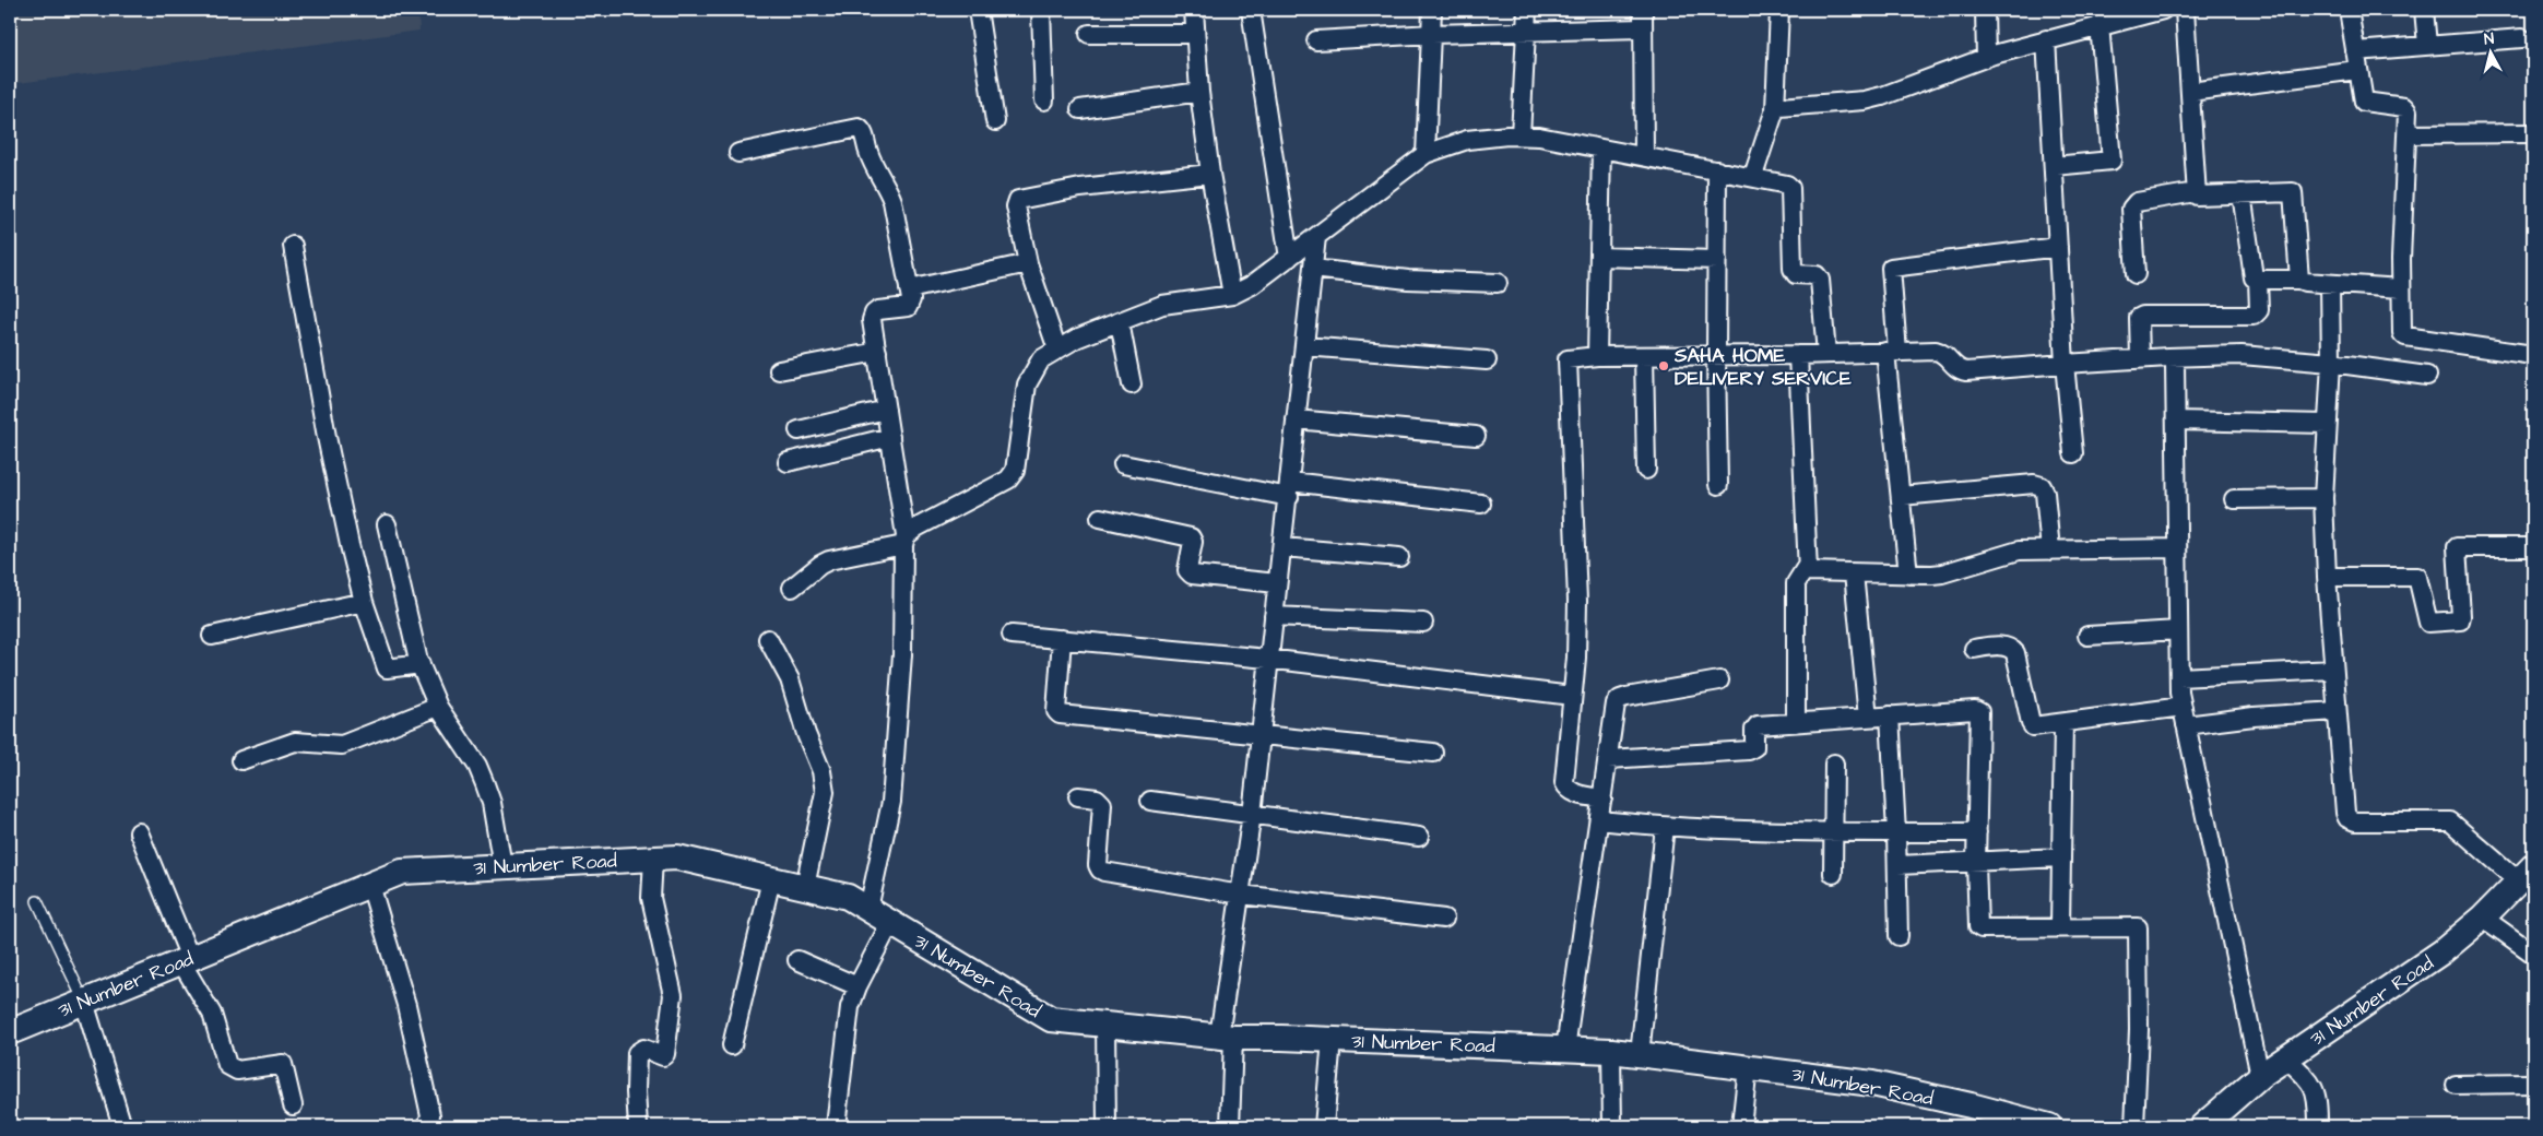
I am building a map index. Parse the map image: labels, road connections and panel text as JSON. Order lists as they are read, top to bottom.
{
  "streets": {
    "main road": ["31 Number Road"]
  },
  "places": ["SAHA HOME DELIVERY SERVICE"],
  "north": "top"
}
